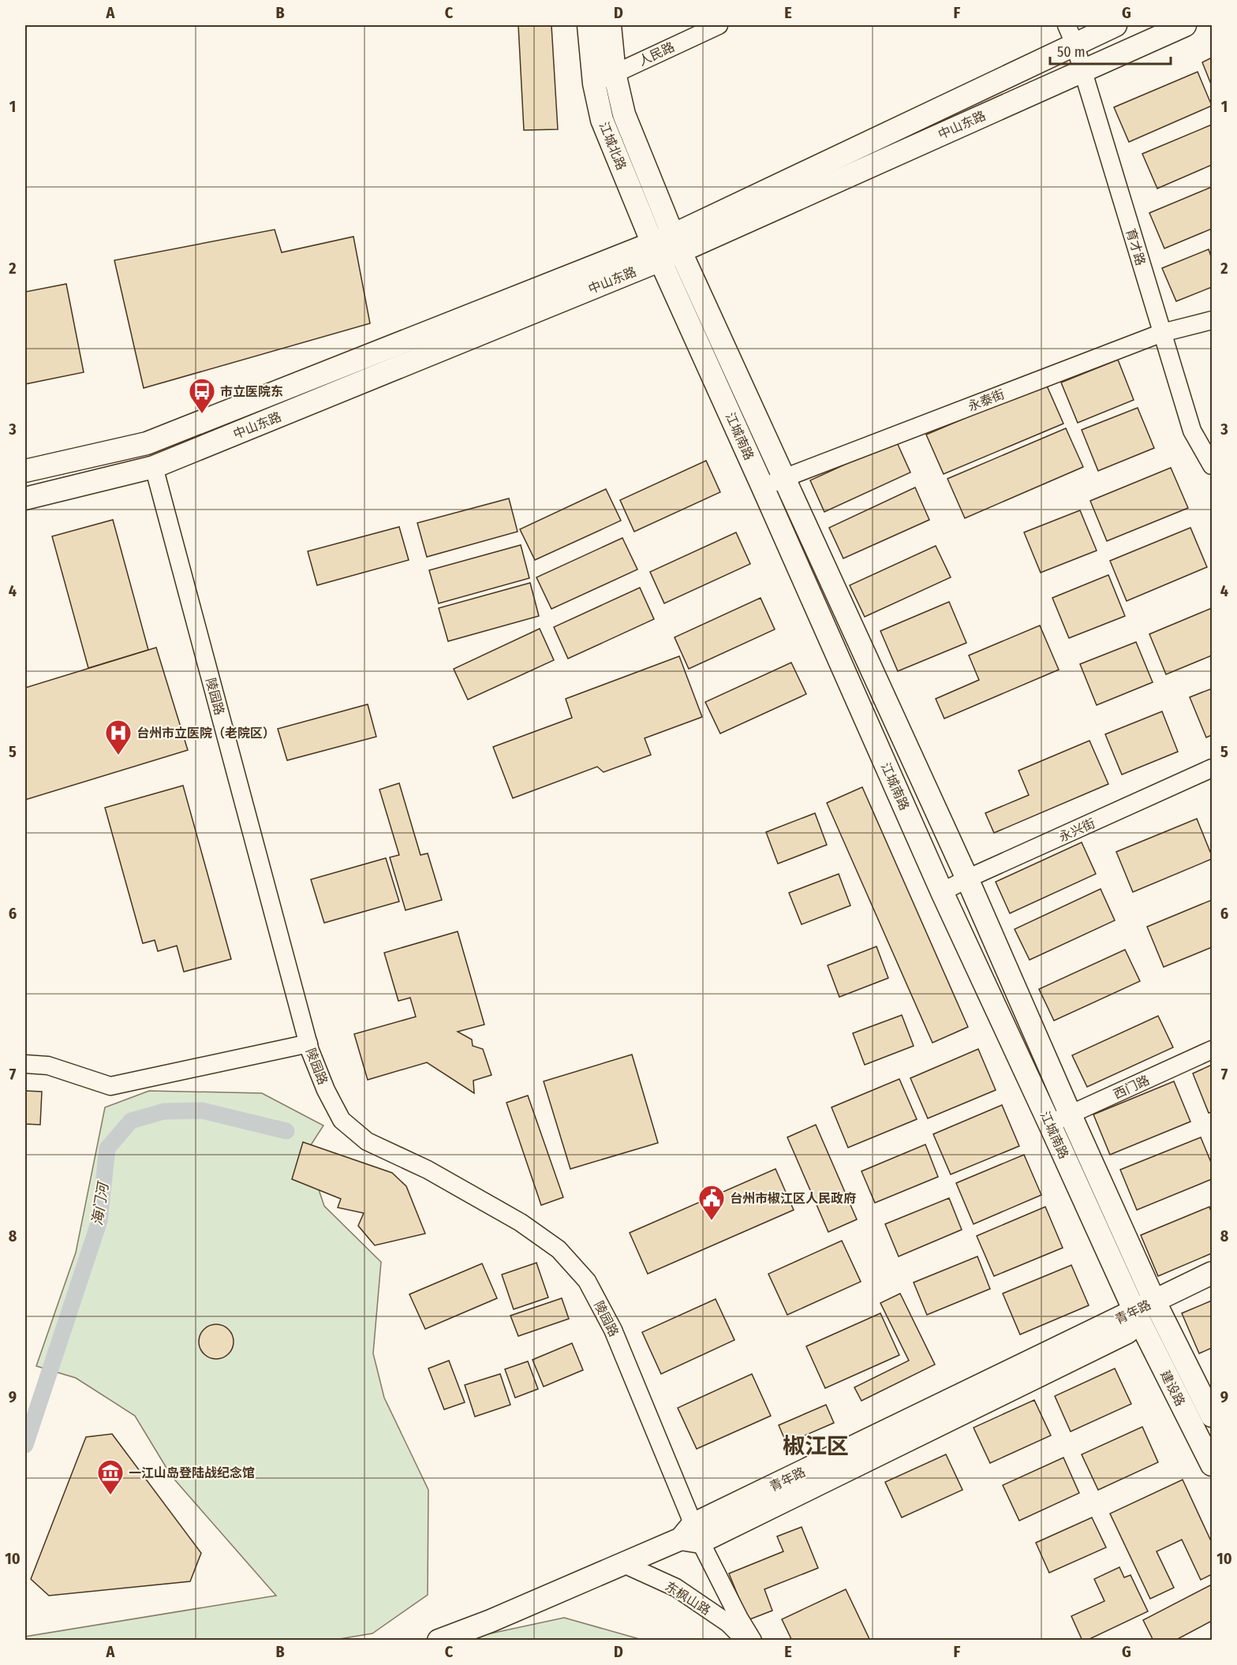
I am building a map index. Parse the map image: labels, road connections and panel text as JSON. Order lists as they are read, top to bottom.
{
  "streets": {
    "main road": [
      "中山东路",
      "江城北路",
      "江城南路",
      "青年路",
      "建设路"
    ],
    "street": [
      "人民路",
      "育才路",
      "永泰街",
      "陵园路",
      "永兴街",
      "西门路",
      "东枫山路"
    ]
  },
  "crossings": [
    ["人民路", "江城北路"],
    ["中山东路", "江城北路"],
    ["中山东路", "育才路"],
    ["中山东路", "江城南路"],
    ["中山东路", "陵园路"],
    ["江城北路", "江城南路"],
    ["育才路", "永泰街"],
    ["永泰街", "江城南路"],
    ["江城南路", "永兴街"],
    ["江城南路", "西门路"],
    ["江城南路", "青年路"],
    ["江城南路", "建设路"],
    ["陵园路", "青年路"],
    ["陵园路", "东枫山路"],
    ["青年路", "建设路"],
    ["青年路", "东枫山路"]
  ],
  "districts": ["椒江区"],
  "water": ["海门河"],
  "places": {
    "bus stop": ["市立医院东"],
    "hospital": ["台州市立医院（老院区）"],
    "public building": ["台州市椒江区人民政府"],
    "museum": ["一江山岛登陆战纪念馆"]
  },
  "scale_bar": "50 m",
  "grid": {
    "columns": [
      "A",
      "B",
      "C",
      "D",
      "E",
      "F",
      "G"
    ],
    "rows": [
      "1",
      "2",
      "3",
      "4",
      "5",
      "6",
      "7",
      "8",
      "9",
      "10"
    ]
  }
}
